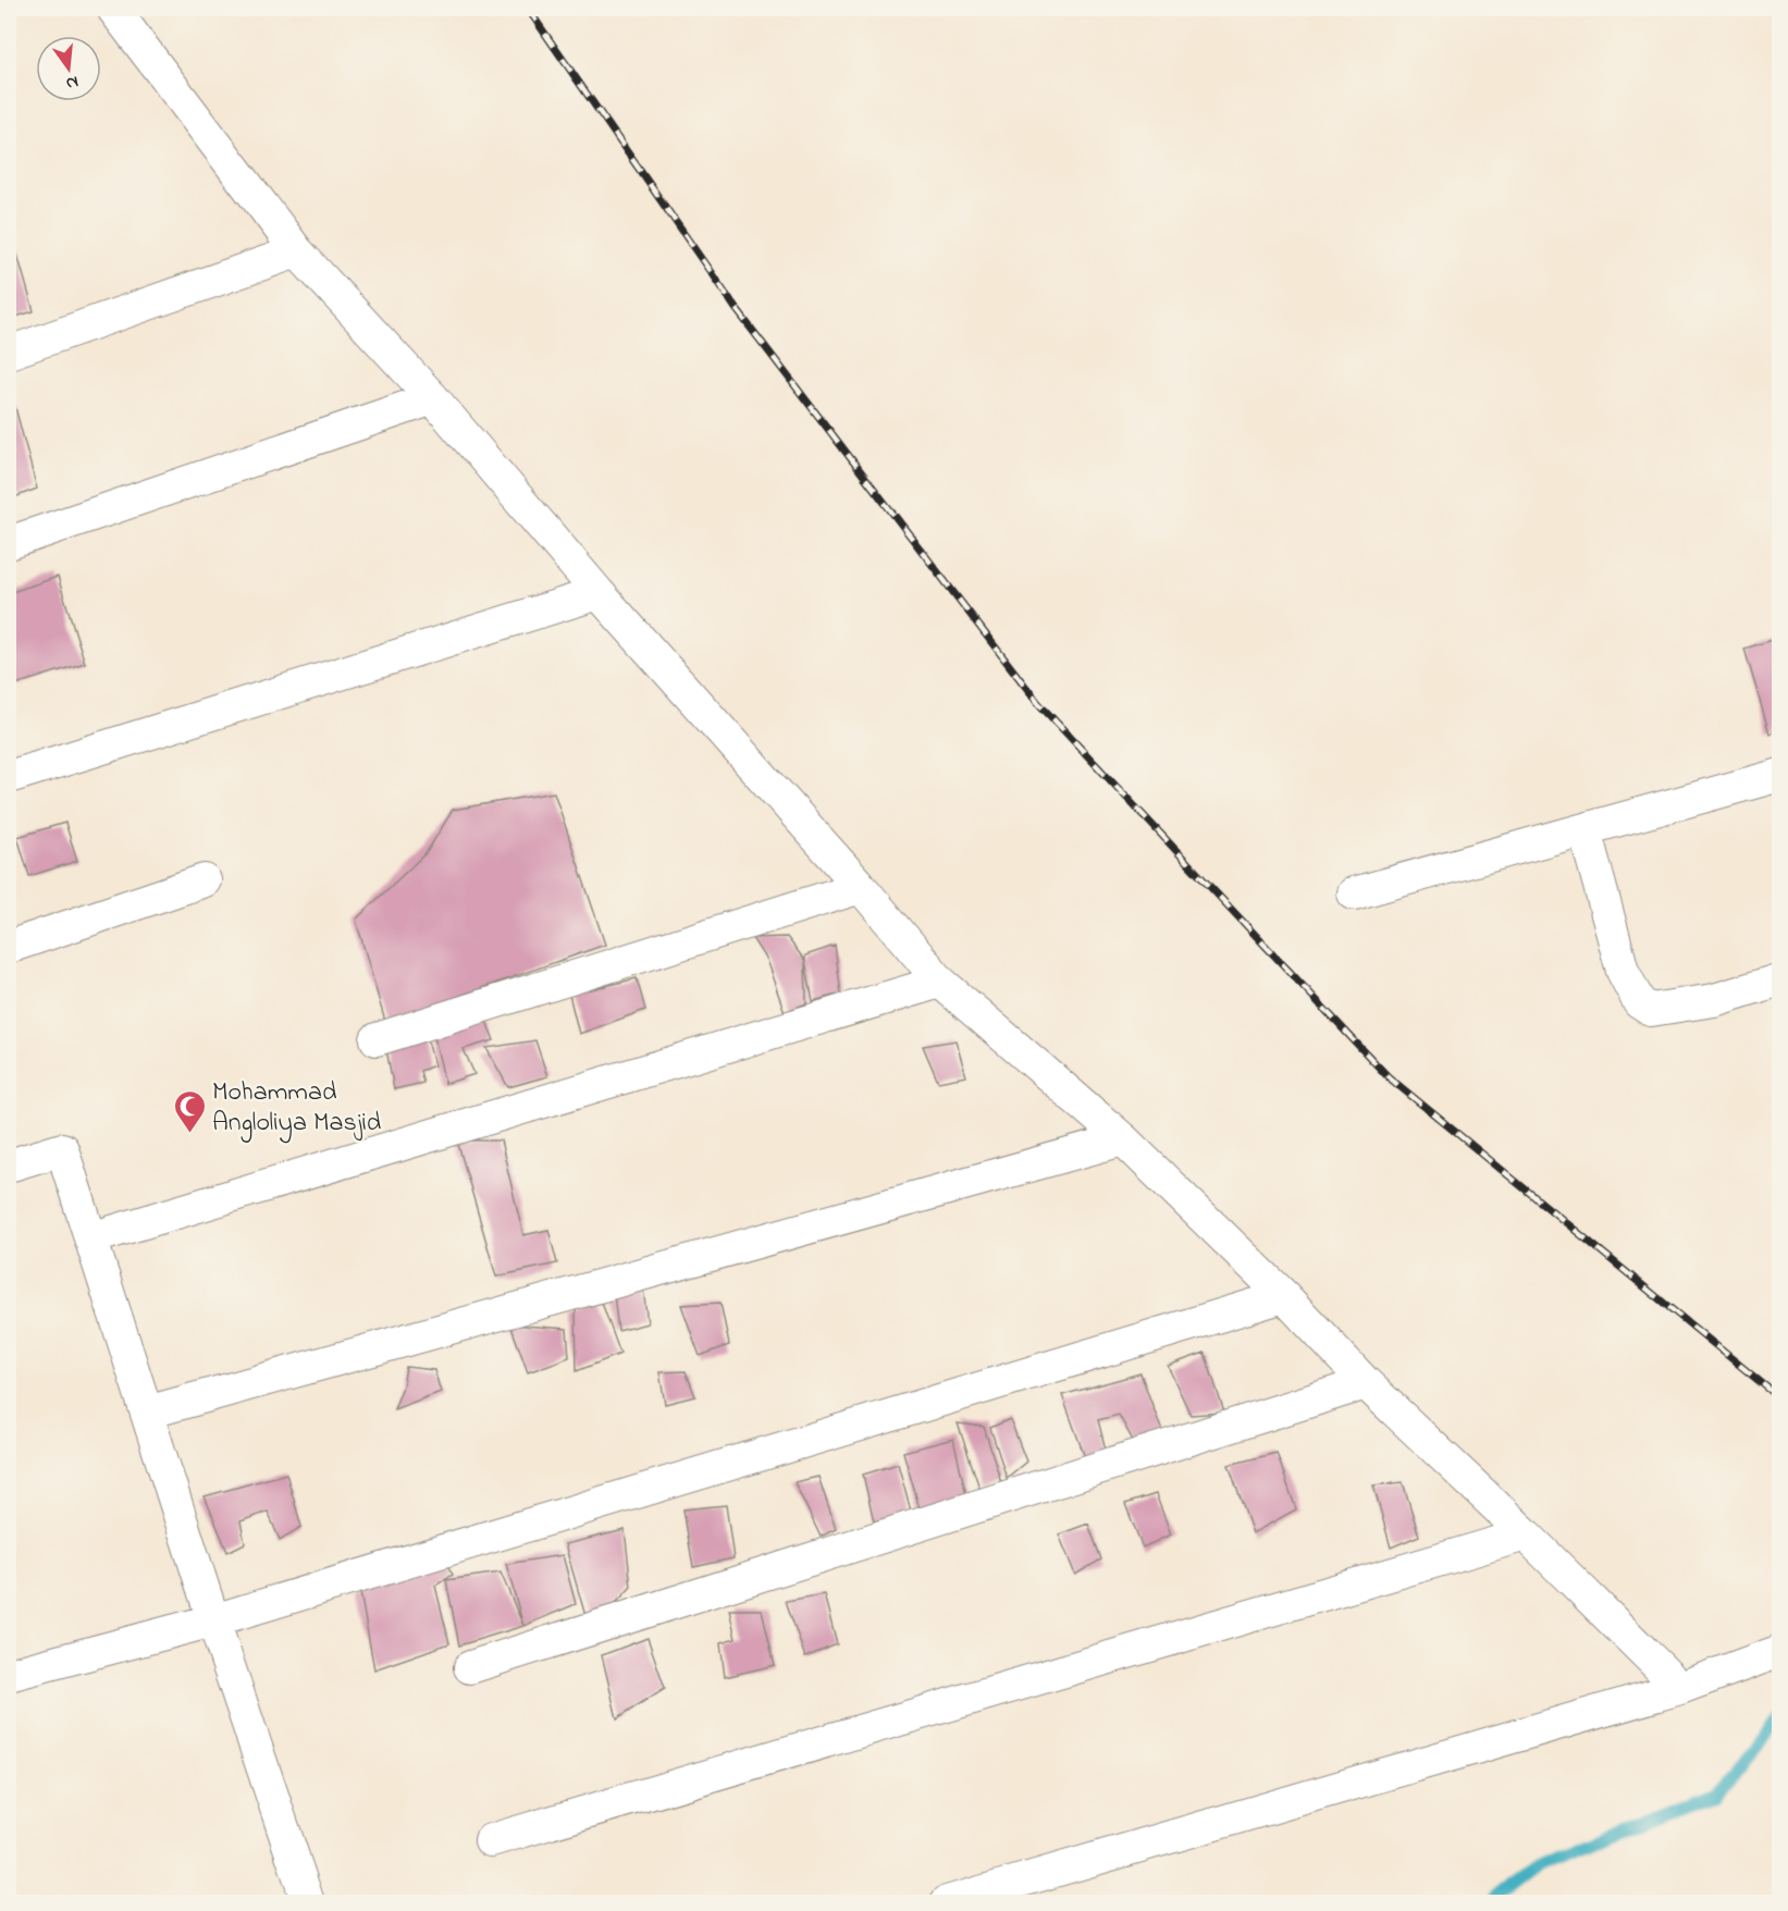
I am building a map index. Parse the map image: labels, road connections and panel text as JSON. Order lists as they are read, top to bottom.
{
  "places": {
    "mosque": ["Mohammad Angloliya Masjid"]
  },
  "north": "bottom"
}
